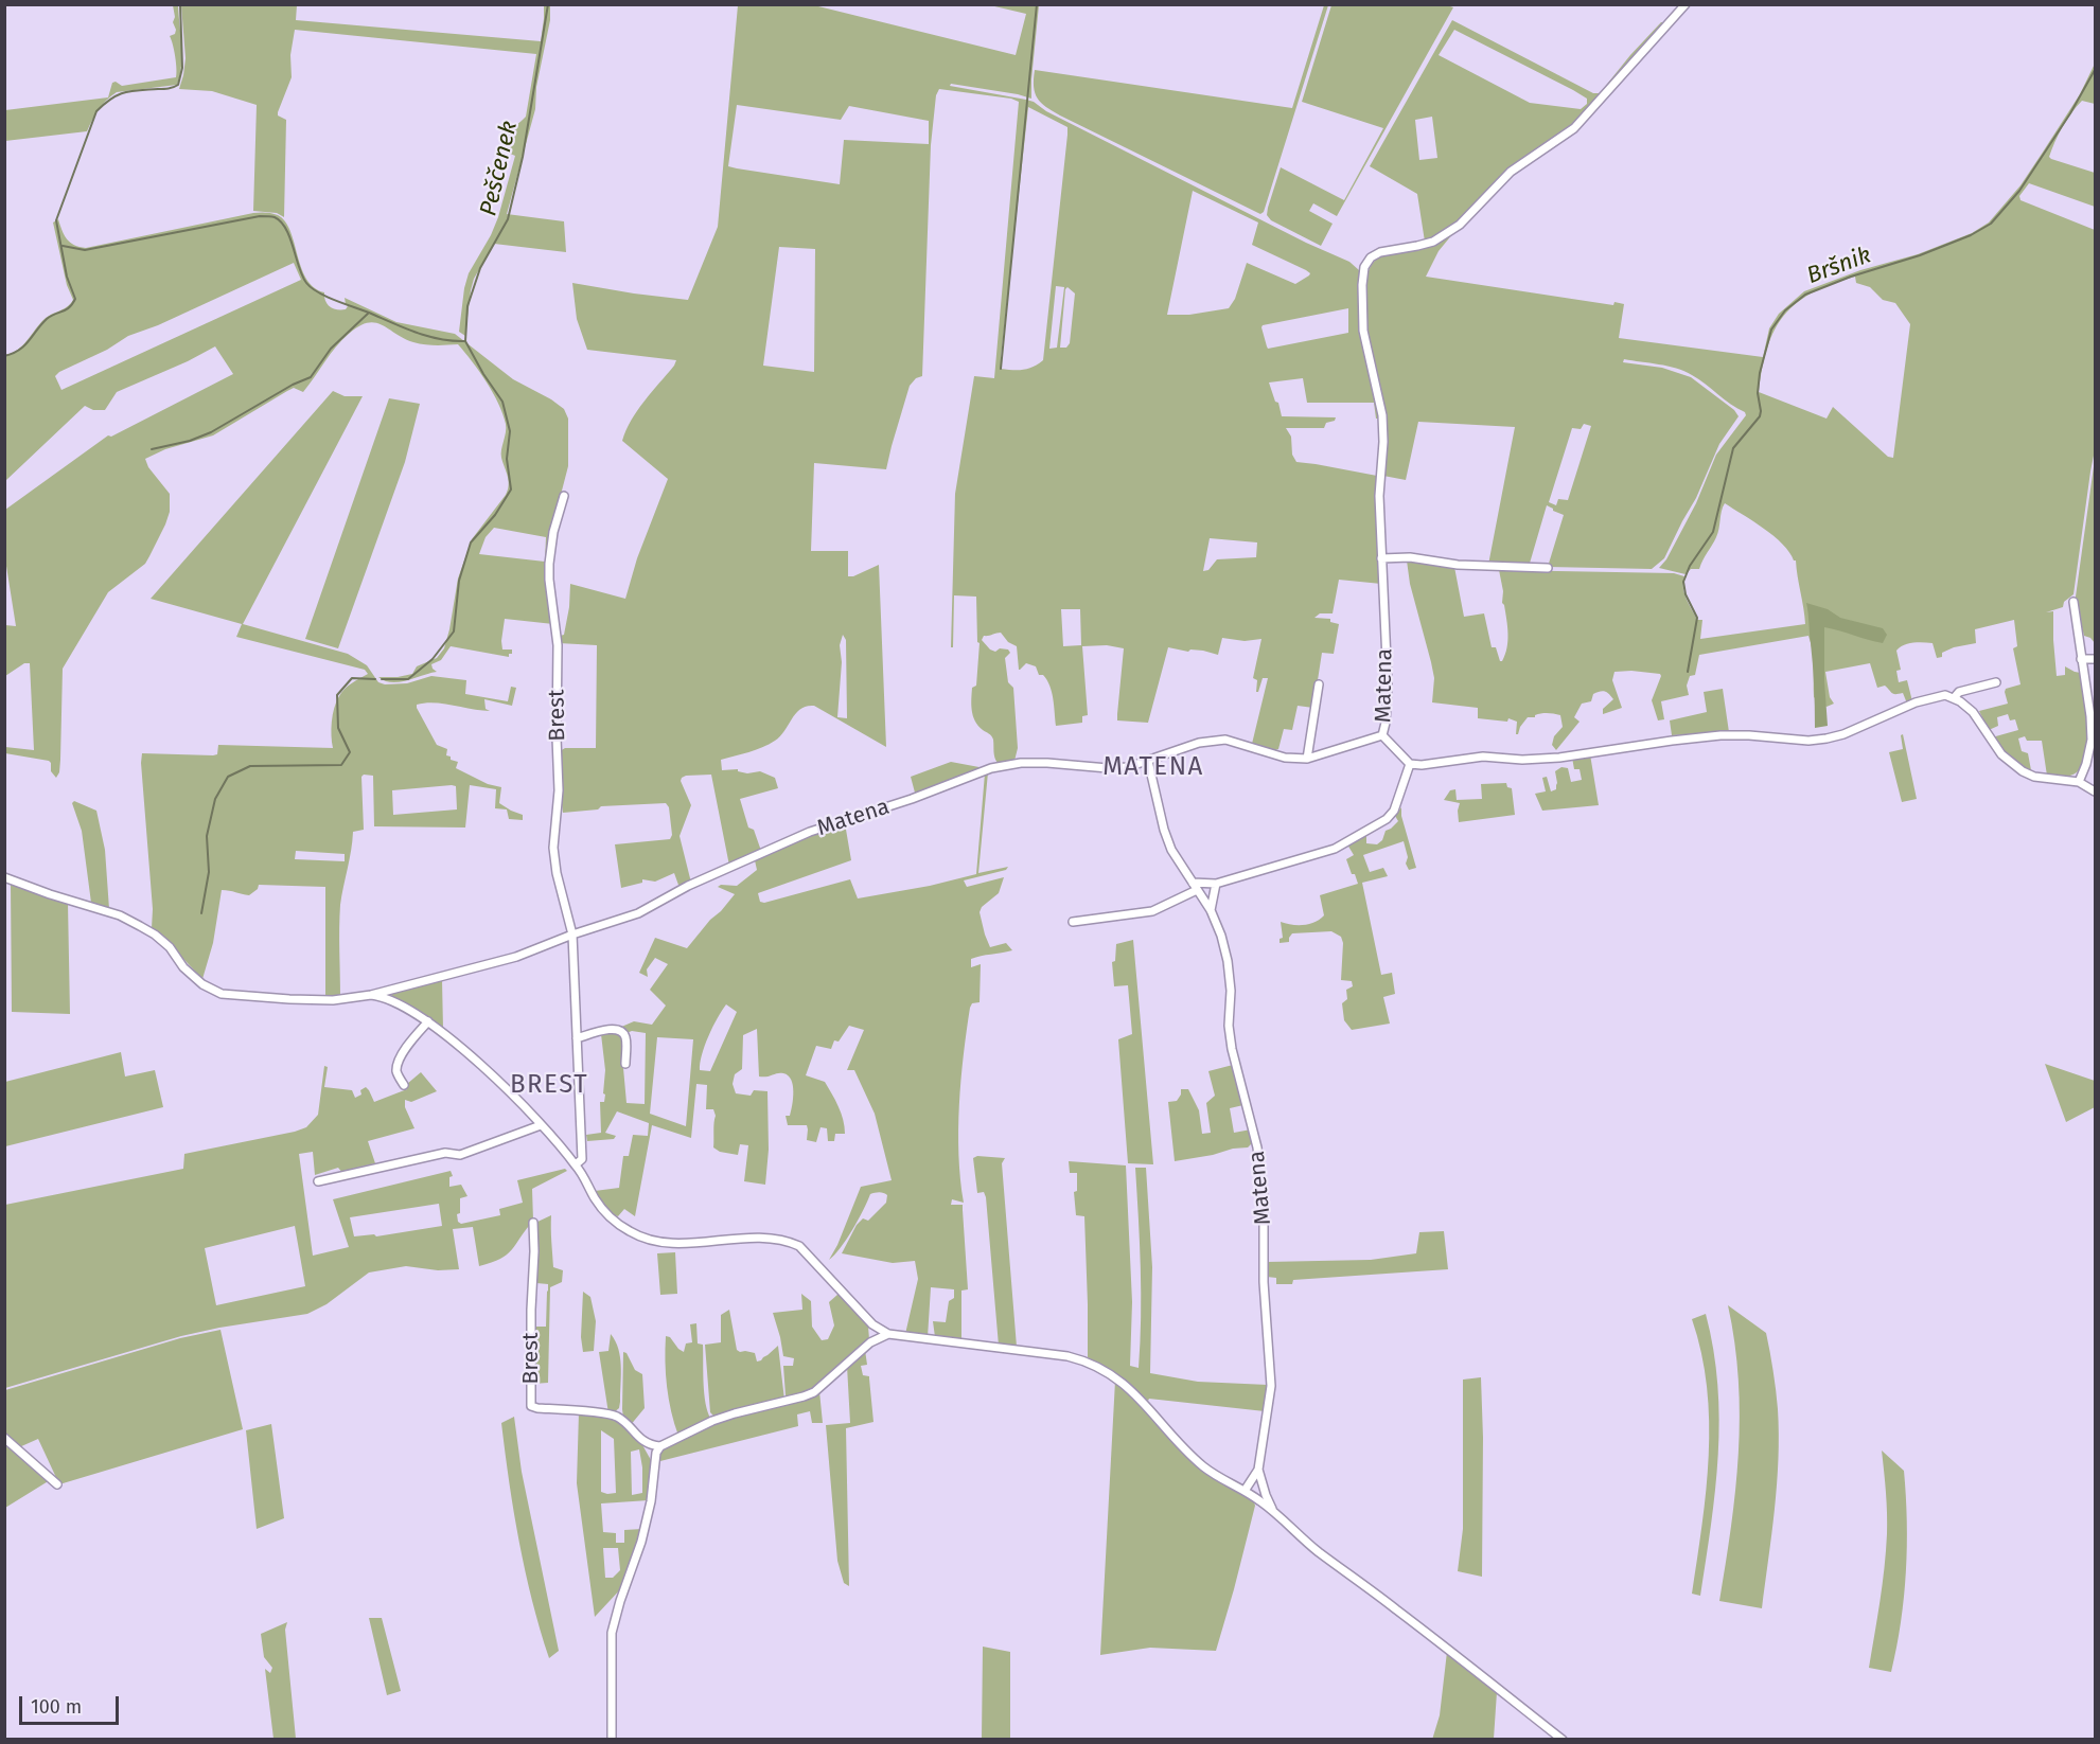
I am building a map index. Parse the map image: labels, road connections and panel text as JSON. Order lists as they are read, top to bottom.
{
  "streets": {
    "street": ["Matena", "Brest"]
  },
  "crossings": [
    ["Matena", "Brest"]
  ],
  "districts": ["MATENA", "BREST"],
  "water": ["Peščenek", "Bršnik"],
  "scale_bar": "100 m"
}
